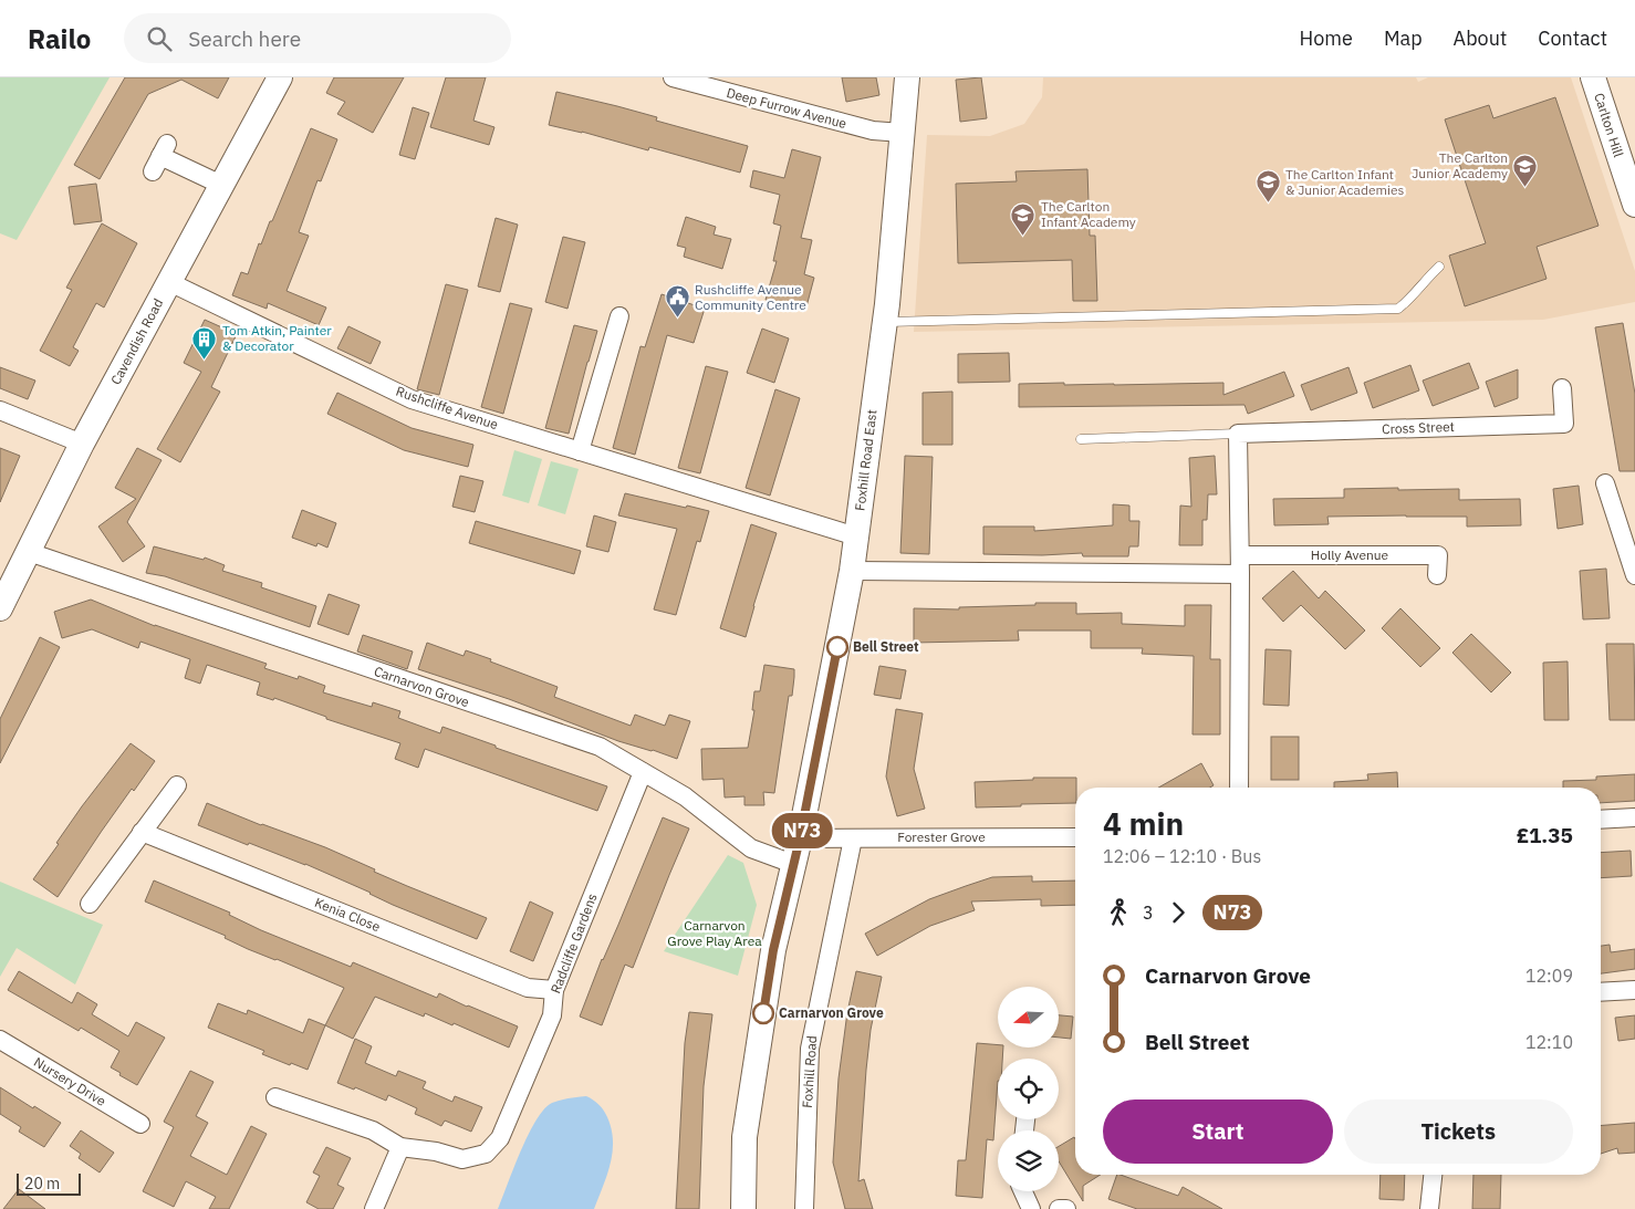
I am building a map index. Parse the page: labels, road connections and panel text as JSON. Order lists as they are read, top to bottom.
{
  "streets": {
    "street": [
      "Deep Furrow Avenue",
      "Carlton Hill",
      "Cavendish Road",
      "Rushcliffe Avenue",
      "Cross Street",
      "Foxhill Road East",
      "Holly Avenue",
      "Carnarvon Grove",
      "Forester Grove",
      "Kenia Close",
      "Radcliffe Gardens",
      "Foxhill Road",
      "Nursery Drive"
    ]
  },
  "crossings": [
    ["Deep Furrow Avenue", "Foxhill Road East"],
    ["Cavendish Road", "Rushcliffe Avenue"],
    ["Cavendish Road", "Carnarvon Grove"],
    ["Rushcliffe Avenue", "Foxhill Road East"],
    ["Foxhill Road East", "Carnarvon Grove"],
    ["Foxhill Road East", "Forester Grove"],
    ["Carnarvon Grove", "Radcliffe Gardens"],
    ["Forester Grove", "Foxhill Road"],
    ["Kenia Close", "Radcliffe Gardens"]
  ],
  "parks": ["Carnarvon Grove Play Area"],
  "places": {
    "school or university": ["The Carlton Junior Academy", "The Carlton Infant & Junior Academies", "The Carlton Infant Academy"],
    "public building": ["Rushcliffe Avenue Community Centre"],
    "building": ["Tom Atkin, Painter & Decorator"],
    "other": ["Bell Street", "Carnarvon Grove"]
  },
  "lines": ["bus line N73"],
  "scale_bar": "20 m",
  "north": "left",
  "page": {
    "header": "Railo",
    "search": "Search here",
    "nav": [
      "Home",
      "Map",
      "About",
      "Contact"
    ],
    "on_map": "N73",
    "heading": ["4 min", "12:06 – 12:10 · Bus", "£1.35"],
    "legs": ["3", "N73"],
    "list": [
      {
        "name": "Carnarvon Grove",
        "value": "12:09"
      },
      {
        "name": "Bell Street",
        "value": "12:10"
      }
    ],
    "buttons": ["Start", "Tickets"],
    "scale": "20 m"
  }
}
